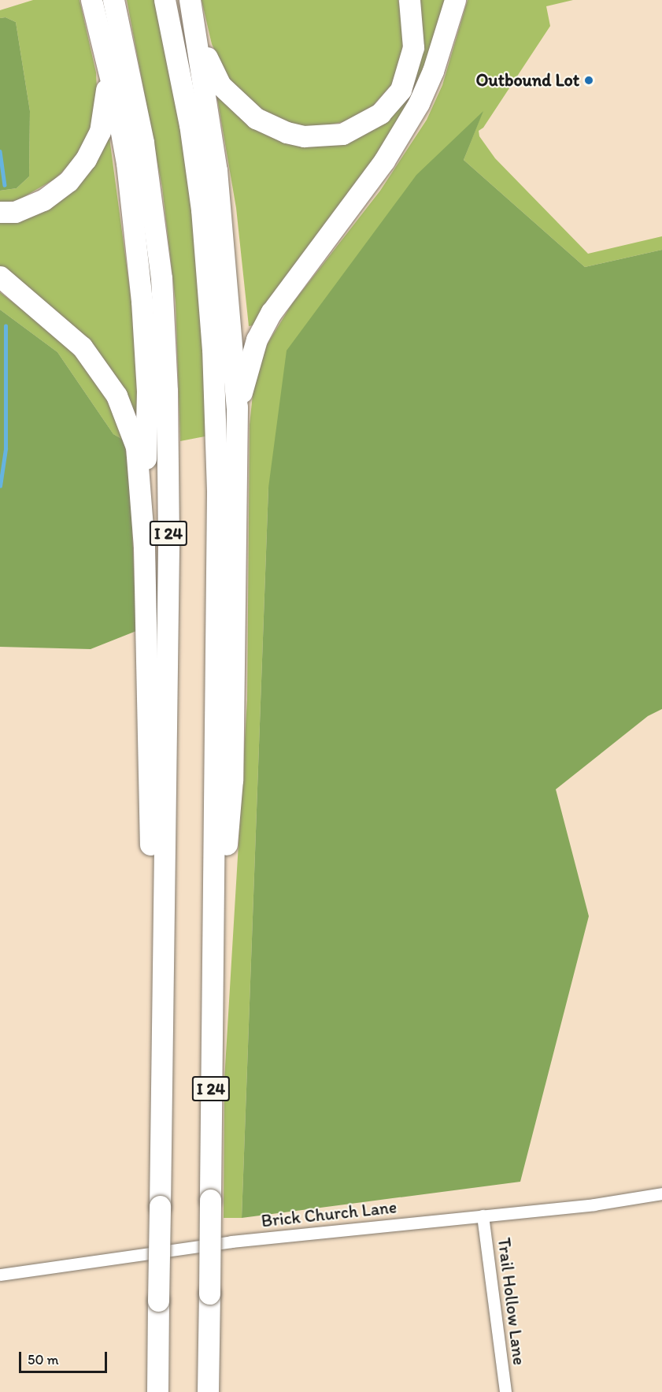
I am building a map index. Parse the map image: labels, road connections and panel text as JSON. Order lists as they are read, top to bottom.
{
  "streets": {
    "highway": ["I 24"],
    "street": ["Brick Church Lane", "Trail Hollow Lane"]
  },
  "crossings": [
    ["Brick Church Lane", "Trail Hollow Lane"]
  ],
  "places": ["Outbound Lot"],
  "scale_bar": "50 m"
}
